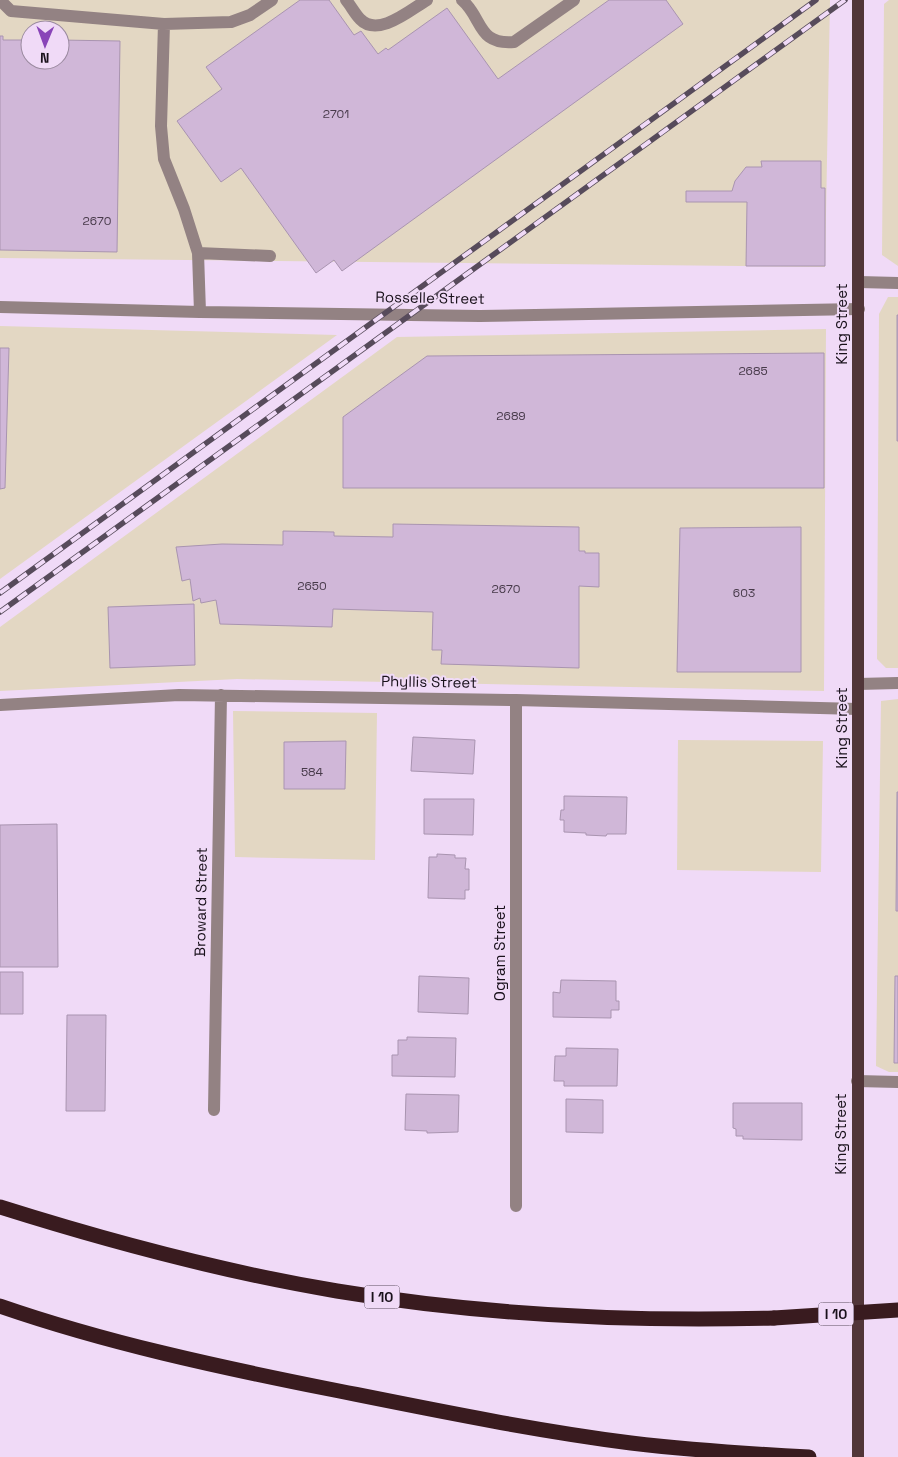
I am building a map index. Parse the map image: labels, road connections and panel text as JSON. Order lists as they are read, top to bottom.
{
  "streets": {
    "highway": ["I 10"],
    "main road": ["King Street"],
    "street": [
      "Rosselle Street",
      "Phyllis Street",
      "Broward Street",
      "Ogram Street"
    ]
  },
  "crossings": [
    ["Rosselle Street", "King Street"],
    ["King Street", "Phyllis Street"],
    ["Phyllis Street", "Broward Street"],
    ["Phyllis Street", "Ogram Street"]
  ],
  "house_numbers": [
    "2701",
    "2670",
    "2685",
    "2689",
    "2650",
    "2670",
    "603",
    "584"
  ],
  "north": "bottom"
}
